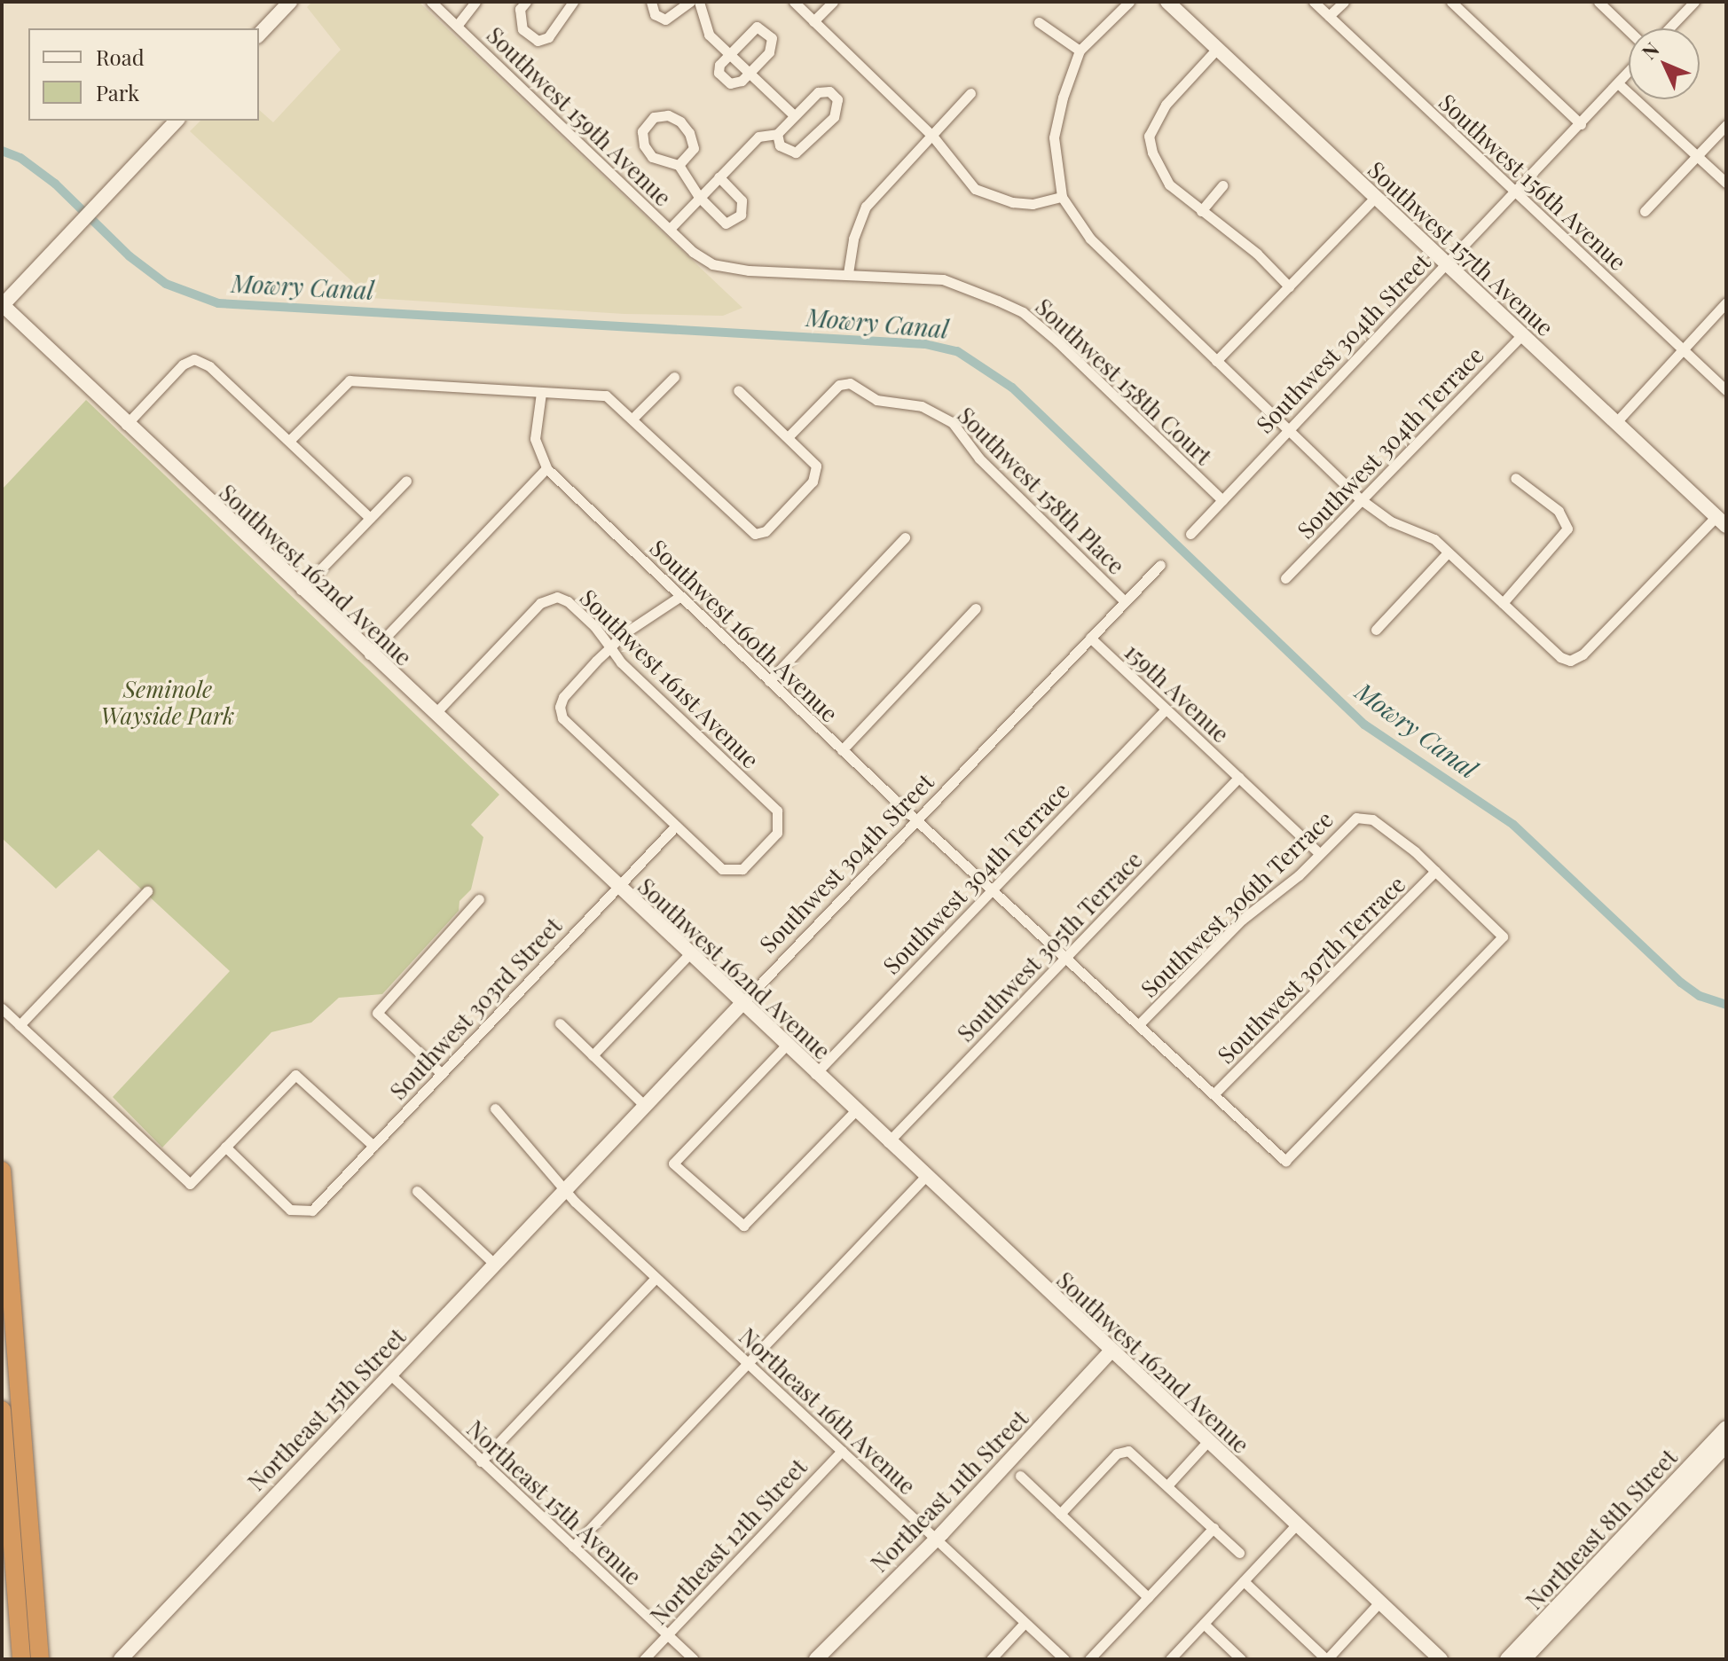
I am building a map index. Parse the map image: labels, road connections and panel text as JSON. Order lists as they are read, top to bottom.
{
  "streets": {
    "street": [
      "Southwest 159th Avenue",
      "Southwest 156th Avenue",
      "Southwest 157th Avenue",
      "Southwest 304th Street",
      "Southwest 158th Court",
      "Southwest 304th Terrace",
      "Southwest 158th Place",
      "Southwest 162nd Avenue",
      "Southwest 160th Avenue",
      "Southwest 161st Avenue",
      "159th Avenue",
      "Southwest 306th Terrace",
      "Southwest 305th Terrace",
      "Southwest 307th Terrace",
      "Southwest 303rd Street",
      "Northeast 15th Street",
      "Northeast 16th Avenue",
      "Northeast 11th Street",
      "Northeast 15th Avenue",
      "Northeast 8th Street",
      "Northeast 12th Street"
    ]
  },
  "crossings": [
    ["Southwest 159th Avenue", "Southwest 158th Court"],
    ["Southwest 156th Avenue", "Southwest 304th Street"],
    ["Southwest 157th Avenue", "Southwest 304th Street"],
    ["Southwest 157th Avenue", "Southwest 304th Terrace"],
    ["Southwest 304th Street", "Southwest 158th Court"],
    ["Southwest 304th Street", "Southwest 158th Place"],
    ["Southwest 304th Street", "Southwest 162nd Avenue"],
    ["Southwest 304th Street", "Southwest 160th Avenue"],
    ["Southwest 304th Street", "159th Avenue"],
    ["Southwest 304th Street", "Northeast 15th Street"],
    ["Southwest 304th Street", "Northeast 16th Avenue"],
    ["Southwest 304th Terrace", "Southwest 162nd Avenue"],
    ["Southwest 304th Terrace", "Southwest 160th Avenue"],
    ["Southwest 304th Terrace", "159th Avenue"],
    ["Southwest 162nd Avenue", "Southwest 161st Avenue"],
    ["Southwest 162nd Avenue", "Southwest 305th Terrace"],
    ["Southwest 162nd Avenue", "Southwest 303rd Street"],
    ["Southwest 162nd Avenue", "Northeast 11th Street"],
    ["Southwest 160th Avenue", "Southwest 305th Terrace"],
    ["Southwest 161st Avenue", "Southwest 303rd Street"],
    ["159th Avenue", "Southwest 305th Terrace"],
    ["Southwest 306th Terrace", "Southwest 307th Terrace"],
    ["Northeast 15th Street", "Northeast 16th Avenue"],
    ["Northeast 15th Street", "Northeast 15th Avenue"],
    ["Northeast 16th Avenue", "Northeast 11th Street"],
    ["Northeast 16th Avenue", "Northeast 12th Street"],
    ["Northeast 15th Avenue", "Northeast 12th Street"]
  ],
  "water": ["Mowry Canal"],
  "parks": ["Seminole Wayside Park"],
  "legend": ["Road", "Park"],
  "north": "top left"
}
